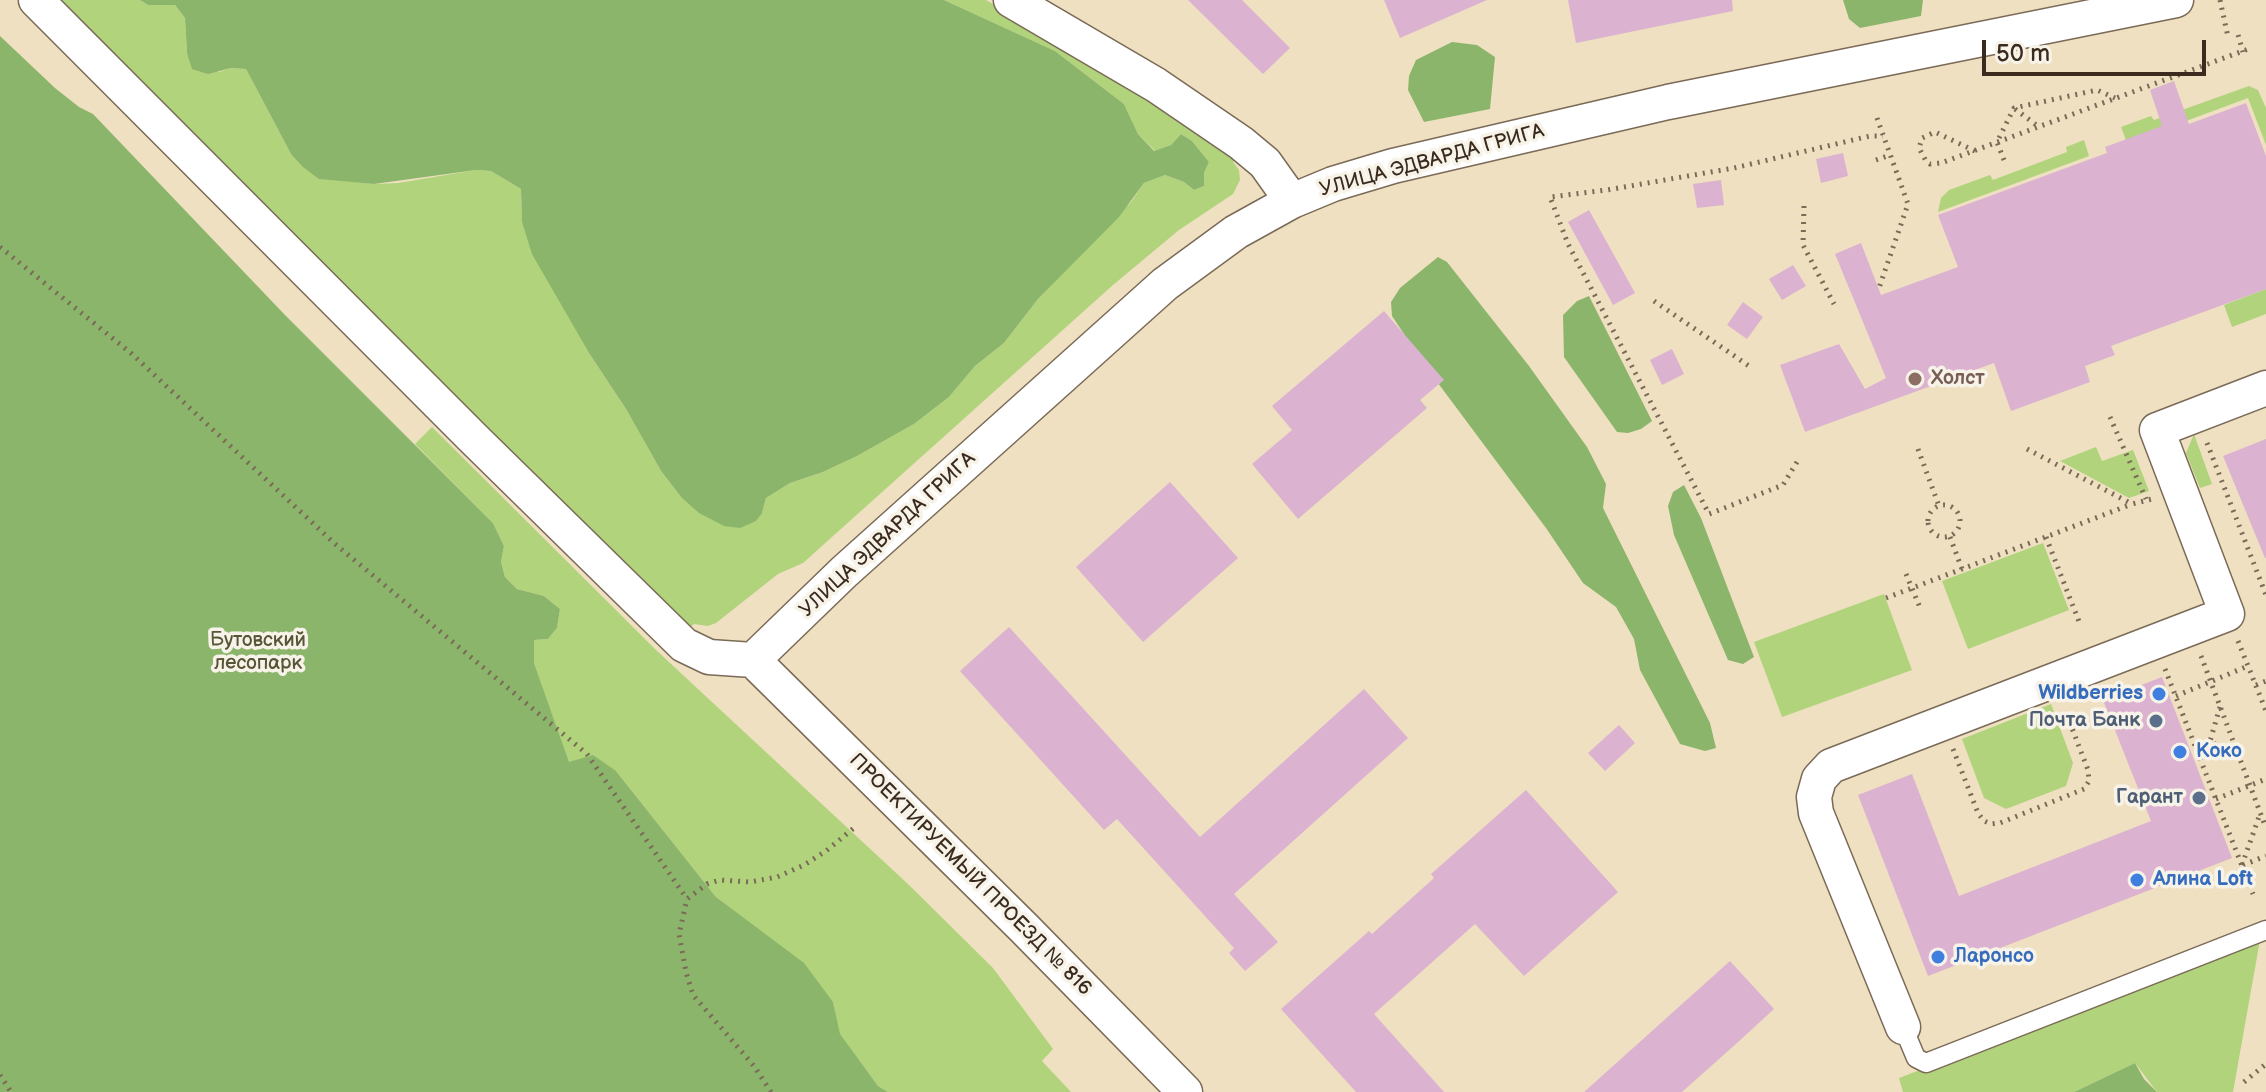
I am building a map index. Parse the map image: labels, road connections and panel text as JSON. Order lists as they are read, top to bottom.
{
  "streets": {
    "street": ["УЛИЦА ЭДВАРДА ГРИГА", "ПРОЕКТИРУЕМЫЙ ПРОЕЗД № 816"]
  },
  "crossings": [
    ["УЛИЦА ЭДВАРДА ГРИГА", "ПРОЕКТИРУЕМЫЙ ПРОЕЗД № 816"]
  ],
  "parks": ["Бутовский лесопарк"],
  "places": [
    "Холст",
    "Wildberries",
    "Почта Банк",
    "Коко",
    "Гарант",
    "Алина Loft",
    "Ларонсо"
  ],
  "scale_bar": "50 m"
}
